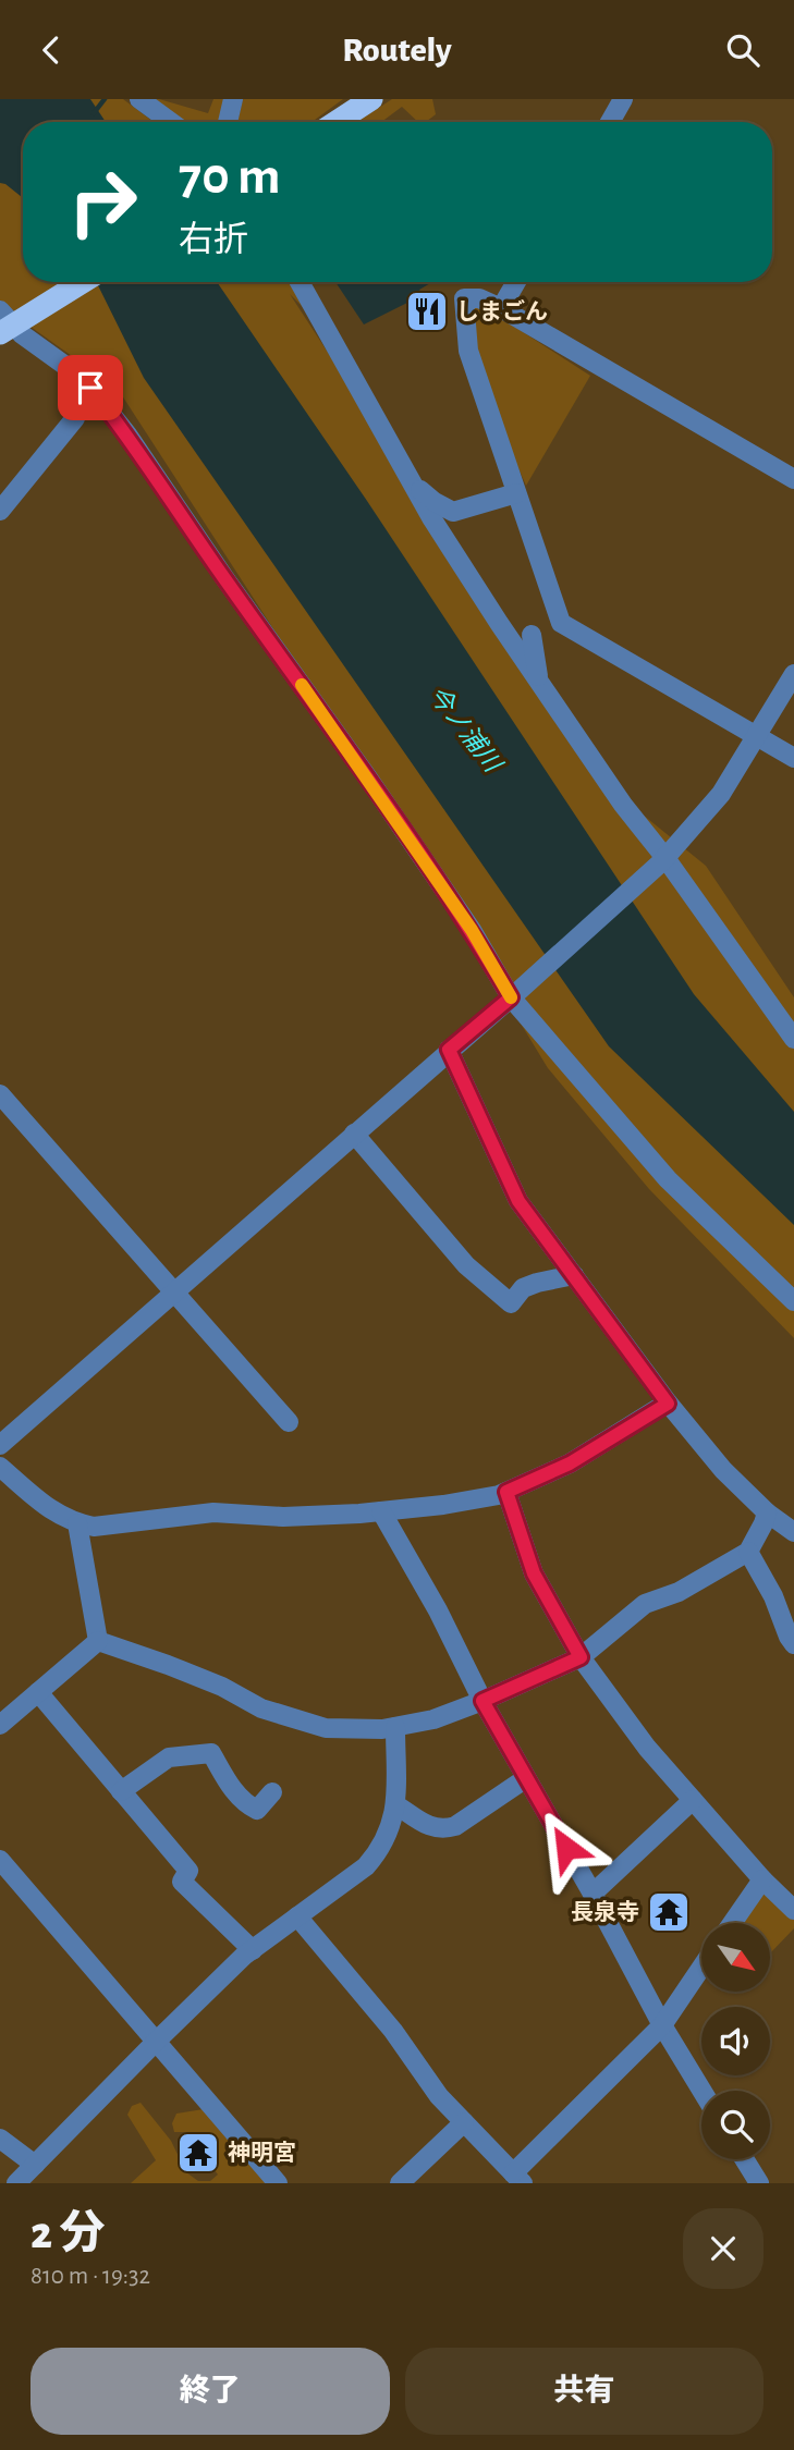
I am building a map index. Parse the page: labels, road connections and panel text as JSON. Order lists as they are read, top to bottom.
{
  "water": ["今ノ浦川"],
  "places": {
    "restaurant": ["しまごん"],
    "temple": ["長泉寺", "神明宮"]
  },
  "north": "bottom right",
  "page": {
    "header": "Routely",
    "turn": ["70 m", "右折"],
    "heading": ["2 分", "810 m · 19:32"],
    "buttons": ["終了", "共有"]
  }
}
